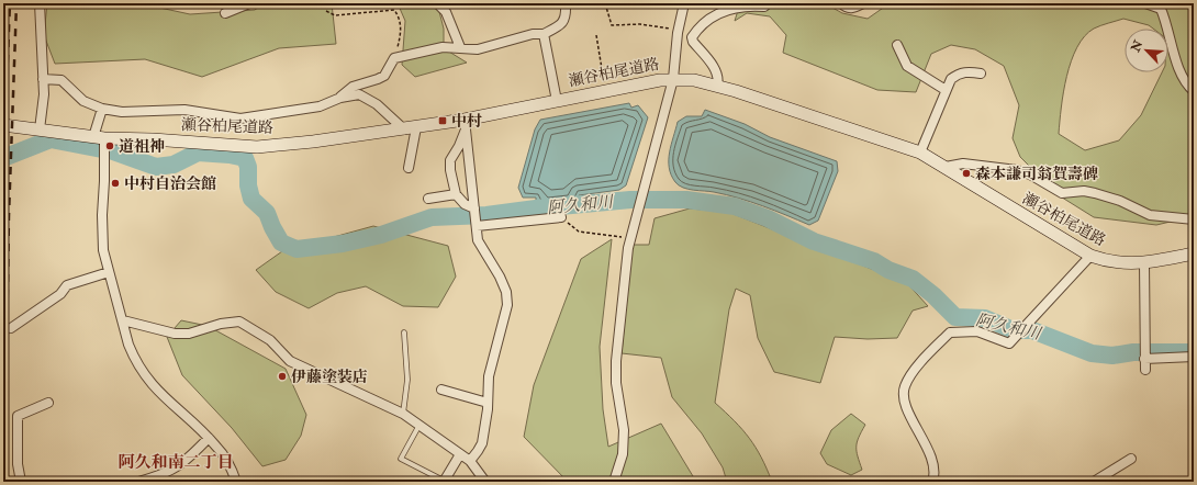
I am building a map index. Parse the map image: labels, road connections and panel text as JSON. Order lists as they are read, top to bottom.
{
  "streets": {
    "main road": ["瀬谷柏尾道路"]
  },
  "districts": ["阿久和南二丁目"],
  "water": ["阿久和川"],
  "places": {
    "transit": ["中村"],
    "other": [
      "道祖神",
      "森本謙司翁賀壽碑",
      "中村自治会館",
      "伊藤塗装店"
    ]
  },
  "north": "top left"
}
